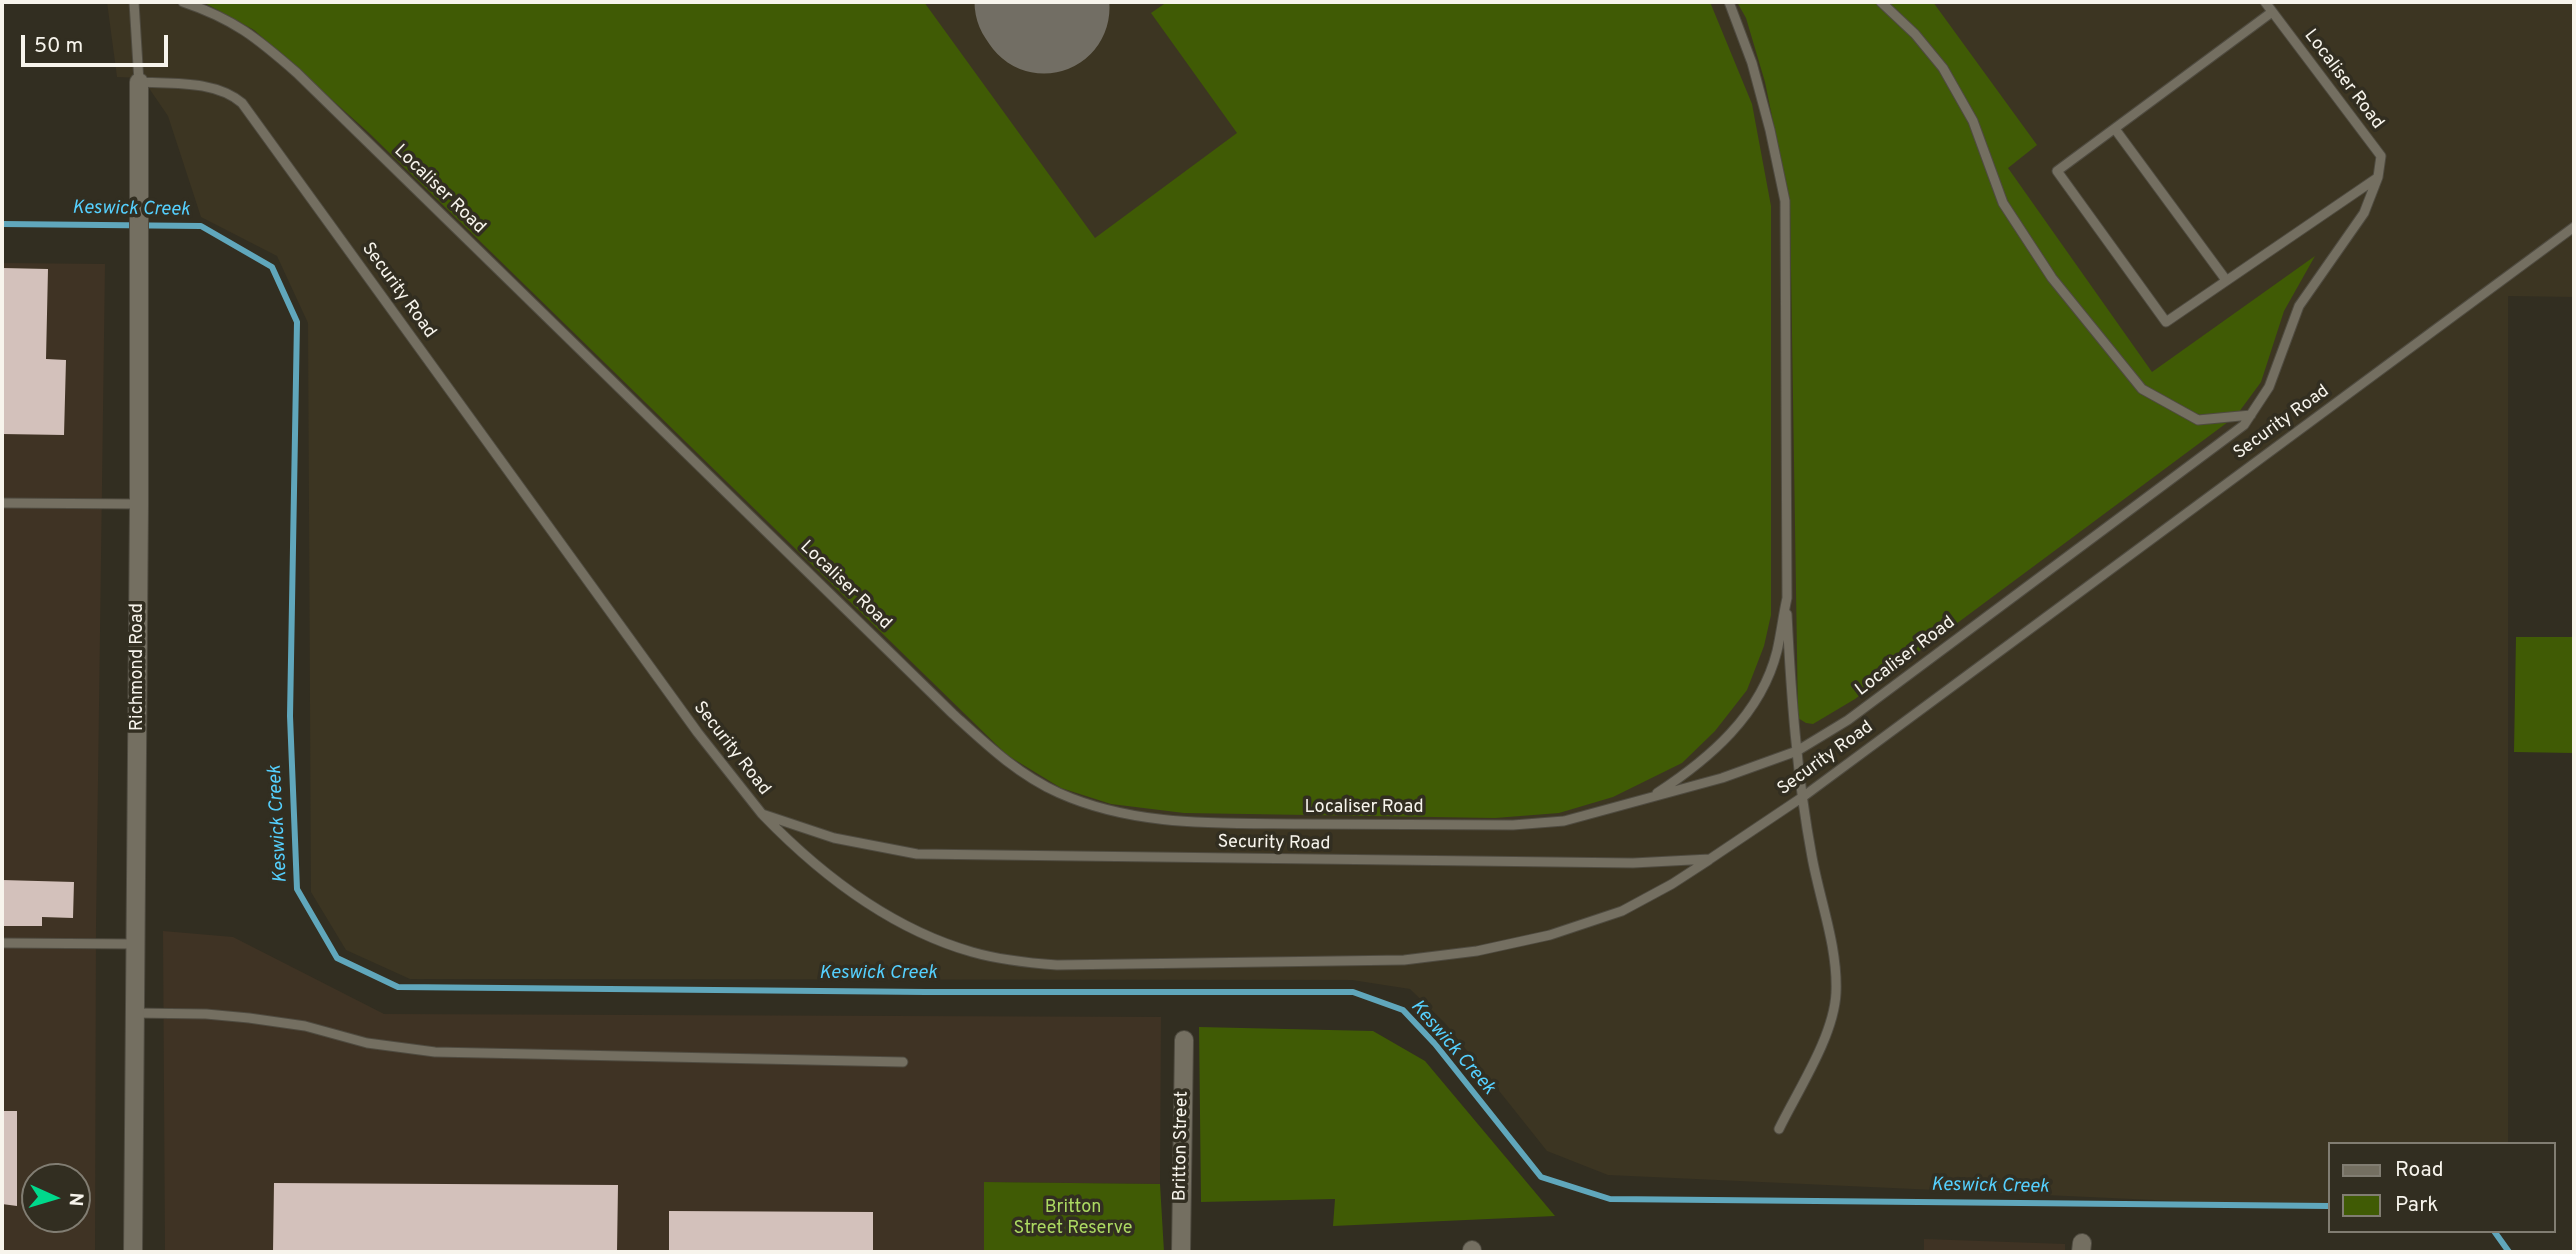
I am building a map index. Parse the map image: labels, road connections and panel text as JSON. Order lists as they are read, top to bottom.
{
  "streets": {
    "street": ["Richmond Road", "Britton Street"],
    "lane": ["Localiser Road", "Security Road"]
  },
  "crossings": [
    ["Security Road", "Richmond Road"]
  ],
  "water": ["Keswick Creek"],
  "parks": ["Britton Street Reserve"],
  "legend": ["Road", "Park"],
  "scale_bar": "50 m",
  "north": "right"
}
